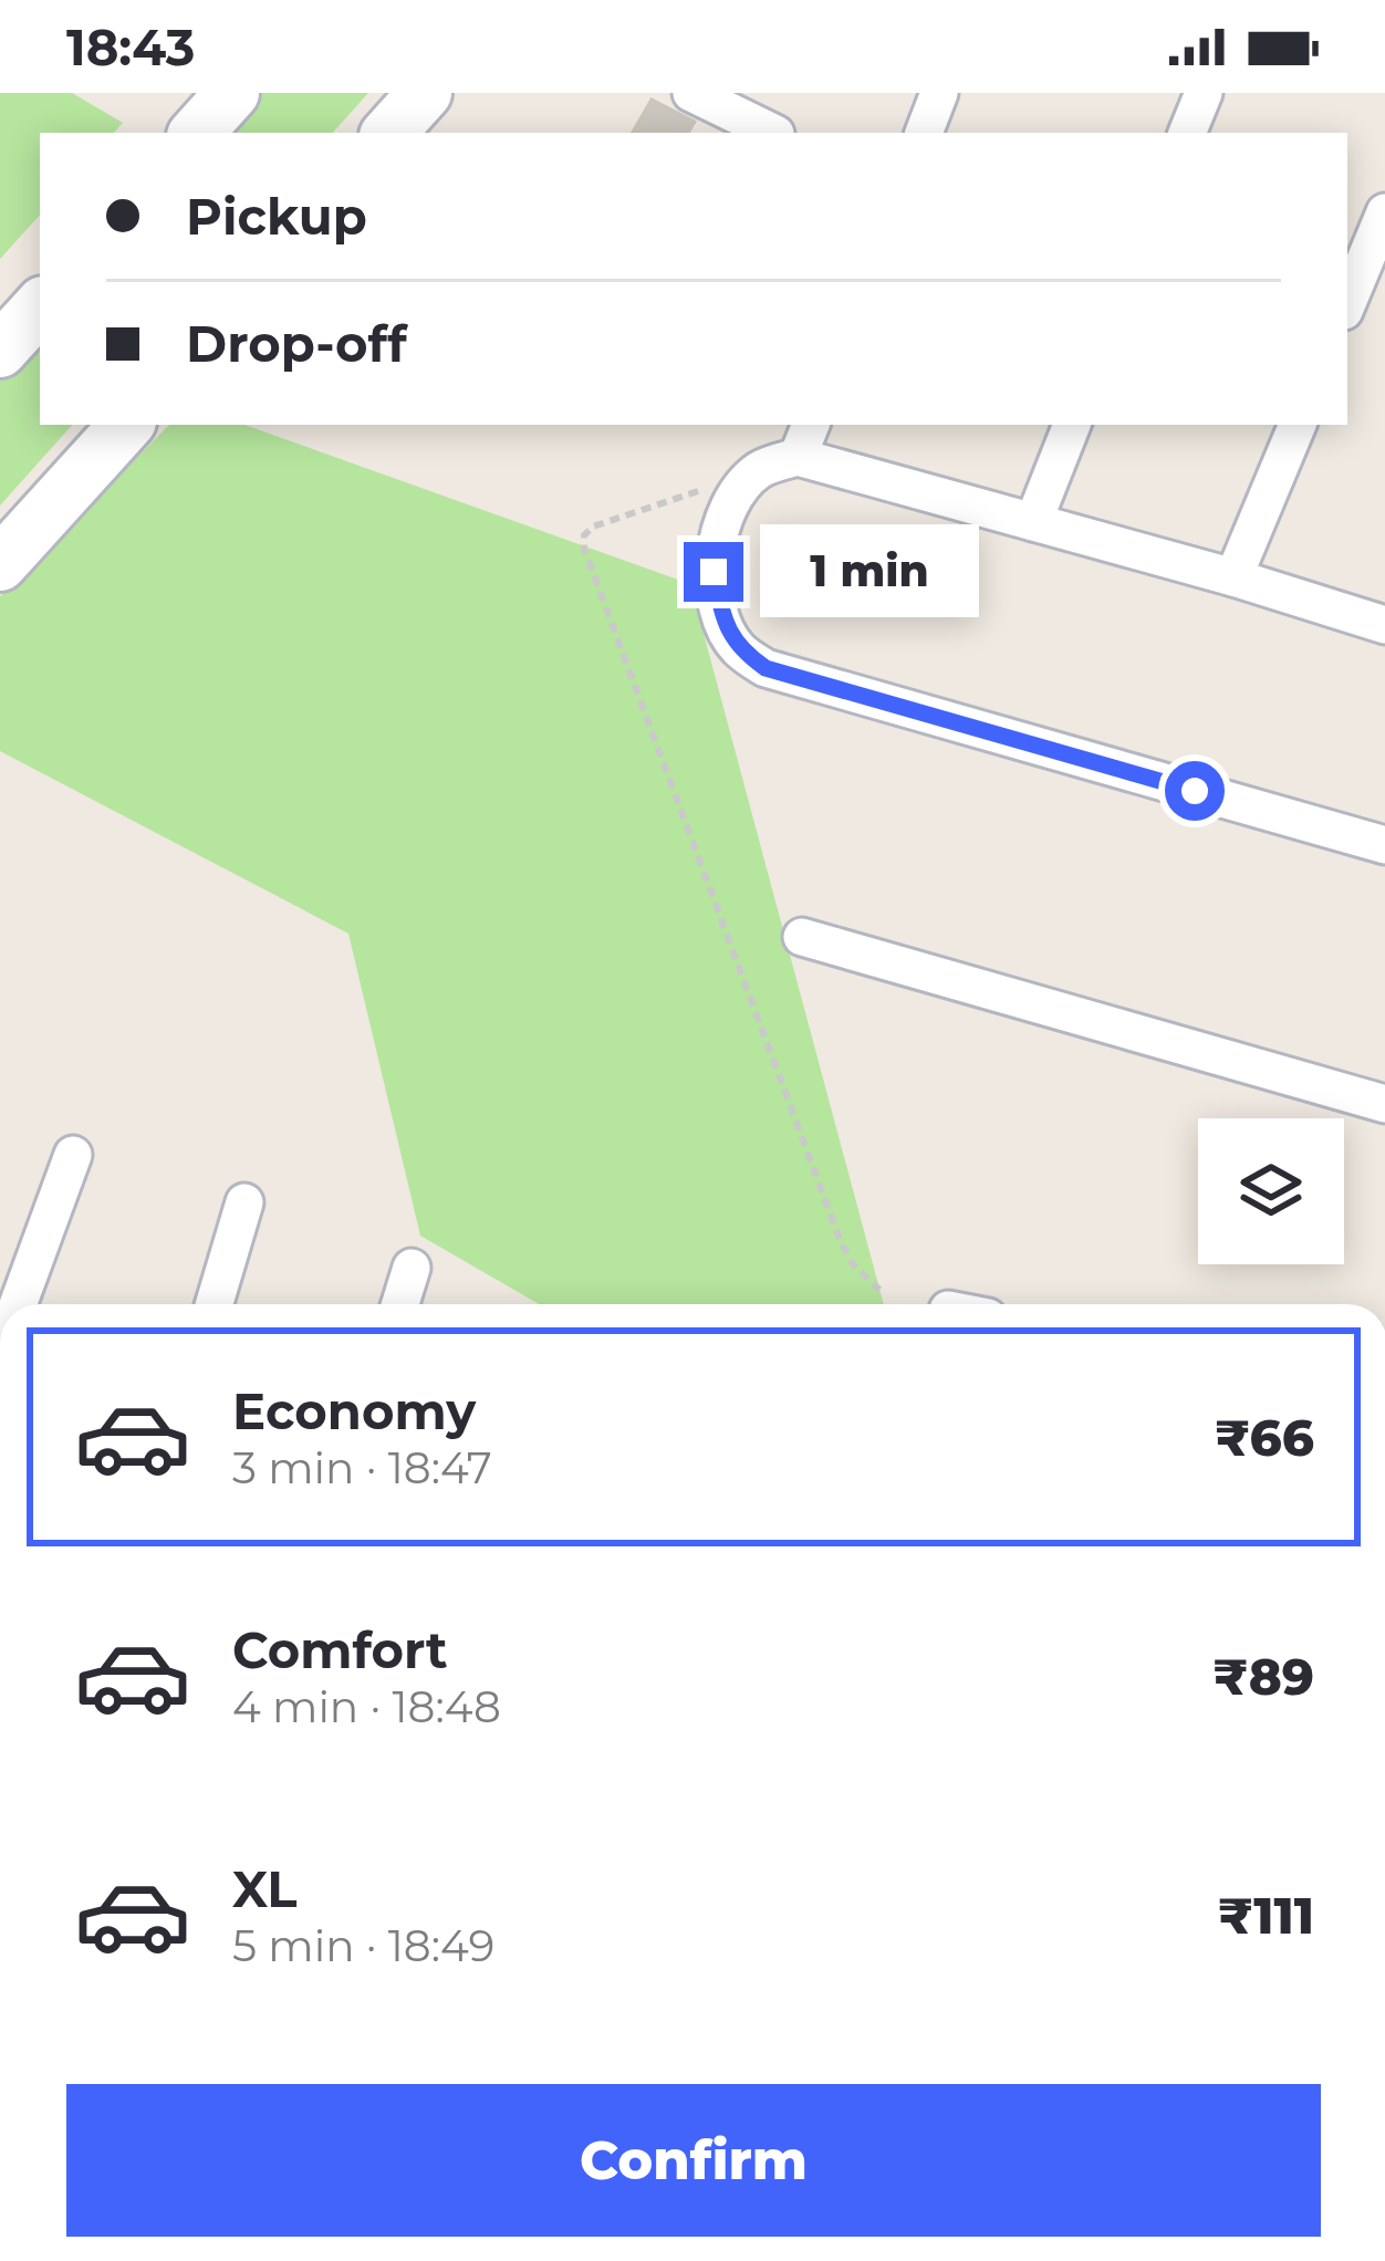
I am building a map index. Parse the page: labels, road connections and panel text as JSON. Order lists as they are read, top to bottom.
{
  "page": {
    "status": "18:43",
    "banner": ["Pickup", "Drop-off"],
    "bubble": "1 min",
    "list": [
      {
        "name": "Economy",
        "note": "3 min · 18:47",
        "value": "₹66"
      },
      {
        "name": "Comfort",
        "note": "4 min · 18:48",
        "value": "₹89"
      },
      {
        "name": "XL",
        "note": "5 min · 18:49",
        "value": "₹111"
      }
    ],
    "buttons": "Confirm"
  }
}
